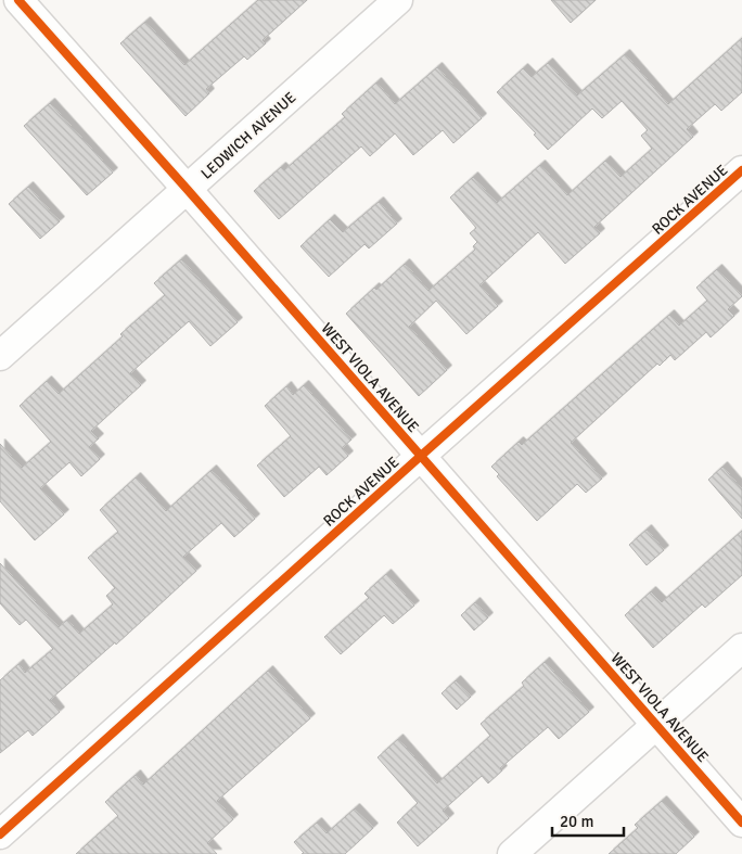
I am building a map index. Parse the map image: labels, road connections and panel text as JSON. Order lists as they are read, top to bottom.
{
  "streets": {
    "street": ["LEDWICH AVENUE", "ROCK AVENUE", "WEST VIOLA AVENUE"]
  },
  "crossings": [
    ["LEDWICH AVENUE", "WEST VIOLA AVENUE"],
    ["ROCK AVENUE", "WEST VIOLA AVENUE"]
  ],
  "scale_bar": "20 m"
}
